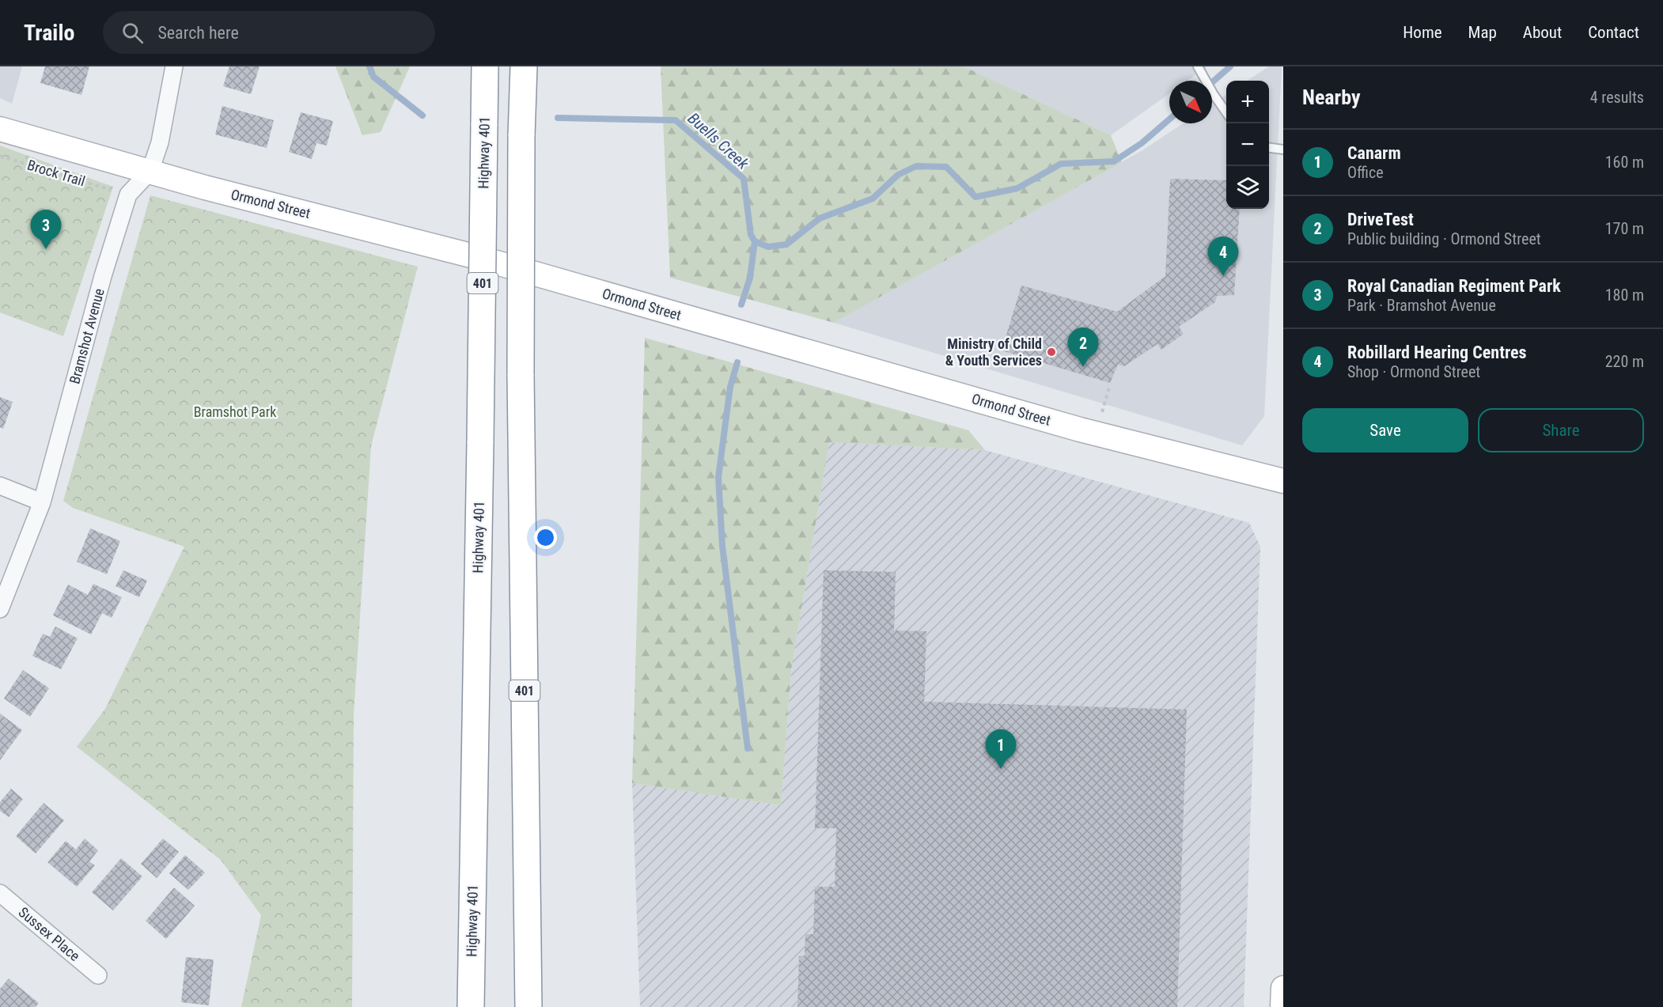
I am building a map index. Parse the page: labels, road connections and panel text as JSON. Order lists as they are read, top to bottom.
{
  "streets": {
    "highway": ["Highway 401", "401"],
    "street": ["Ormond Street", "Bramshot Avenue", "Sussex Place"],
    "path": ["Brock Trail"]
  },
  "crossings": [
    ["Ormond Street", "Bramshot Avenue"]
  ],
  "water": ["Buells Creek"],
  "parks": ["Bramshot Park"],
  "places": ["Ministry of Child & Youth Services"],
  "north": "bottom right",
  "page": {
    "header": "Trailo",
    "search": "Search here",
    "nav": [
      "Home",
      "Map",
      "About",
      "Contact"
    ],
    "heading": ["Nearby", "4 results"],
    "map_buttons": ["+", "−"],
    "list": [
      {
        "mark": "1",
        "name": "Canarm",
        "note": "Office",
        "value": "160 m"
      },
      {
        "mark": "2",
        "name": "DriveTest",
        "note": "Public building · Ormond Street",
        "value": "170 m"
      },
      {
        "mark": "3",
        "name": "Royal Canadian Regiment Park",
        "note": "Park · Bramshot Avenue",
        "value": "180 m"
      },
      {
        "mark": "4",
        "name": "Robillard Hearing Centres",
        "note": "Shop · Ormond Street",
        "value": "220 m"
      }
    ],
    "pins": [
      "3",
      "4",
      "2",
      "1"
    ],
    "buttons": ["Save", "Share"]
  }
}
